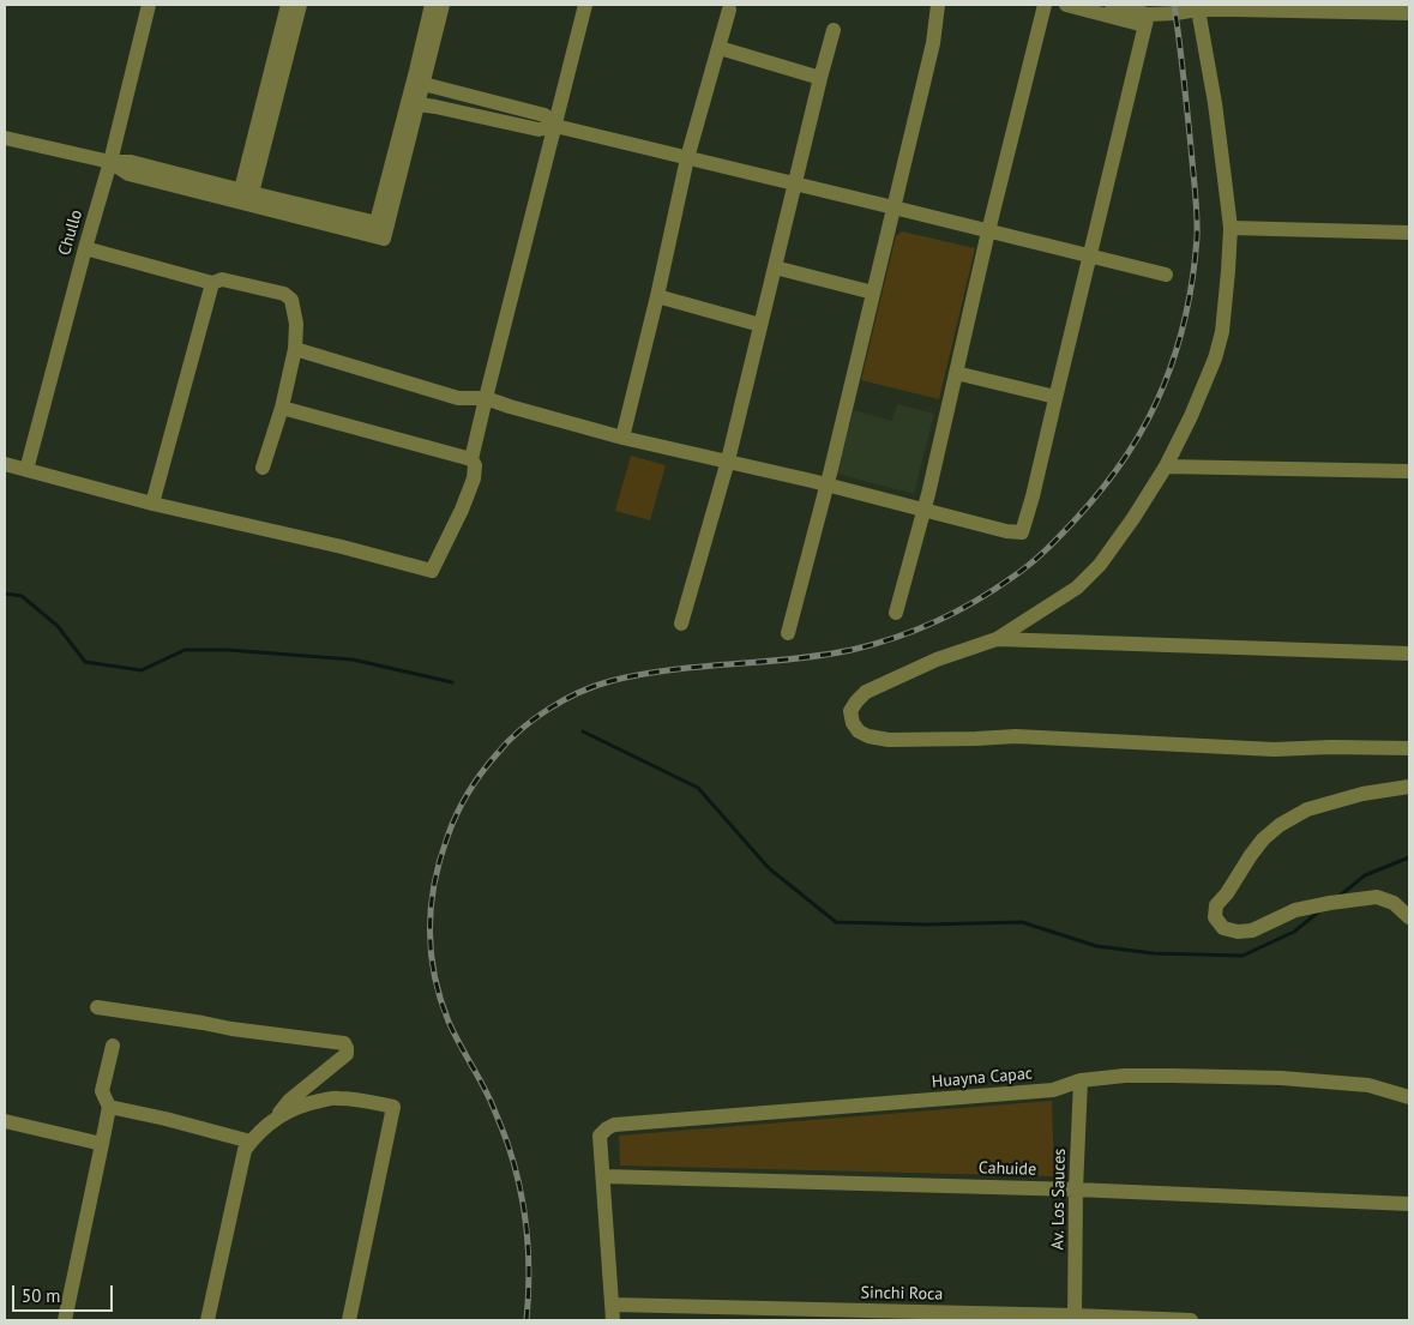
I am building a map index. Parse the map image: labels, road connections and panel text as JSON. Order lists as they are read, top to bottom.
{
  "streets": {
    "street": [
      "Chullo",
      "Huayna Capac",
      "Cahuide",
      "Av. Los Sauces",
      "Sinchi Roca"
    ]
  },
  "crossings": [
    ["Huayna Capac", "Cahuide"],
    ["Huayna Capac", "Av. Los Sauces"],
    ["Cahuide", "Av. Los Sauces"],
    ["Av. Los Sauces", "Sinchi Roca"]
  ],
  "scale_bar": "50 m"
}
